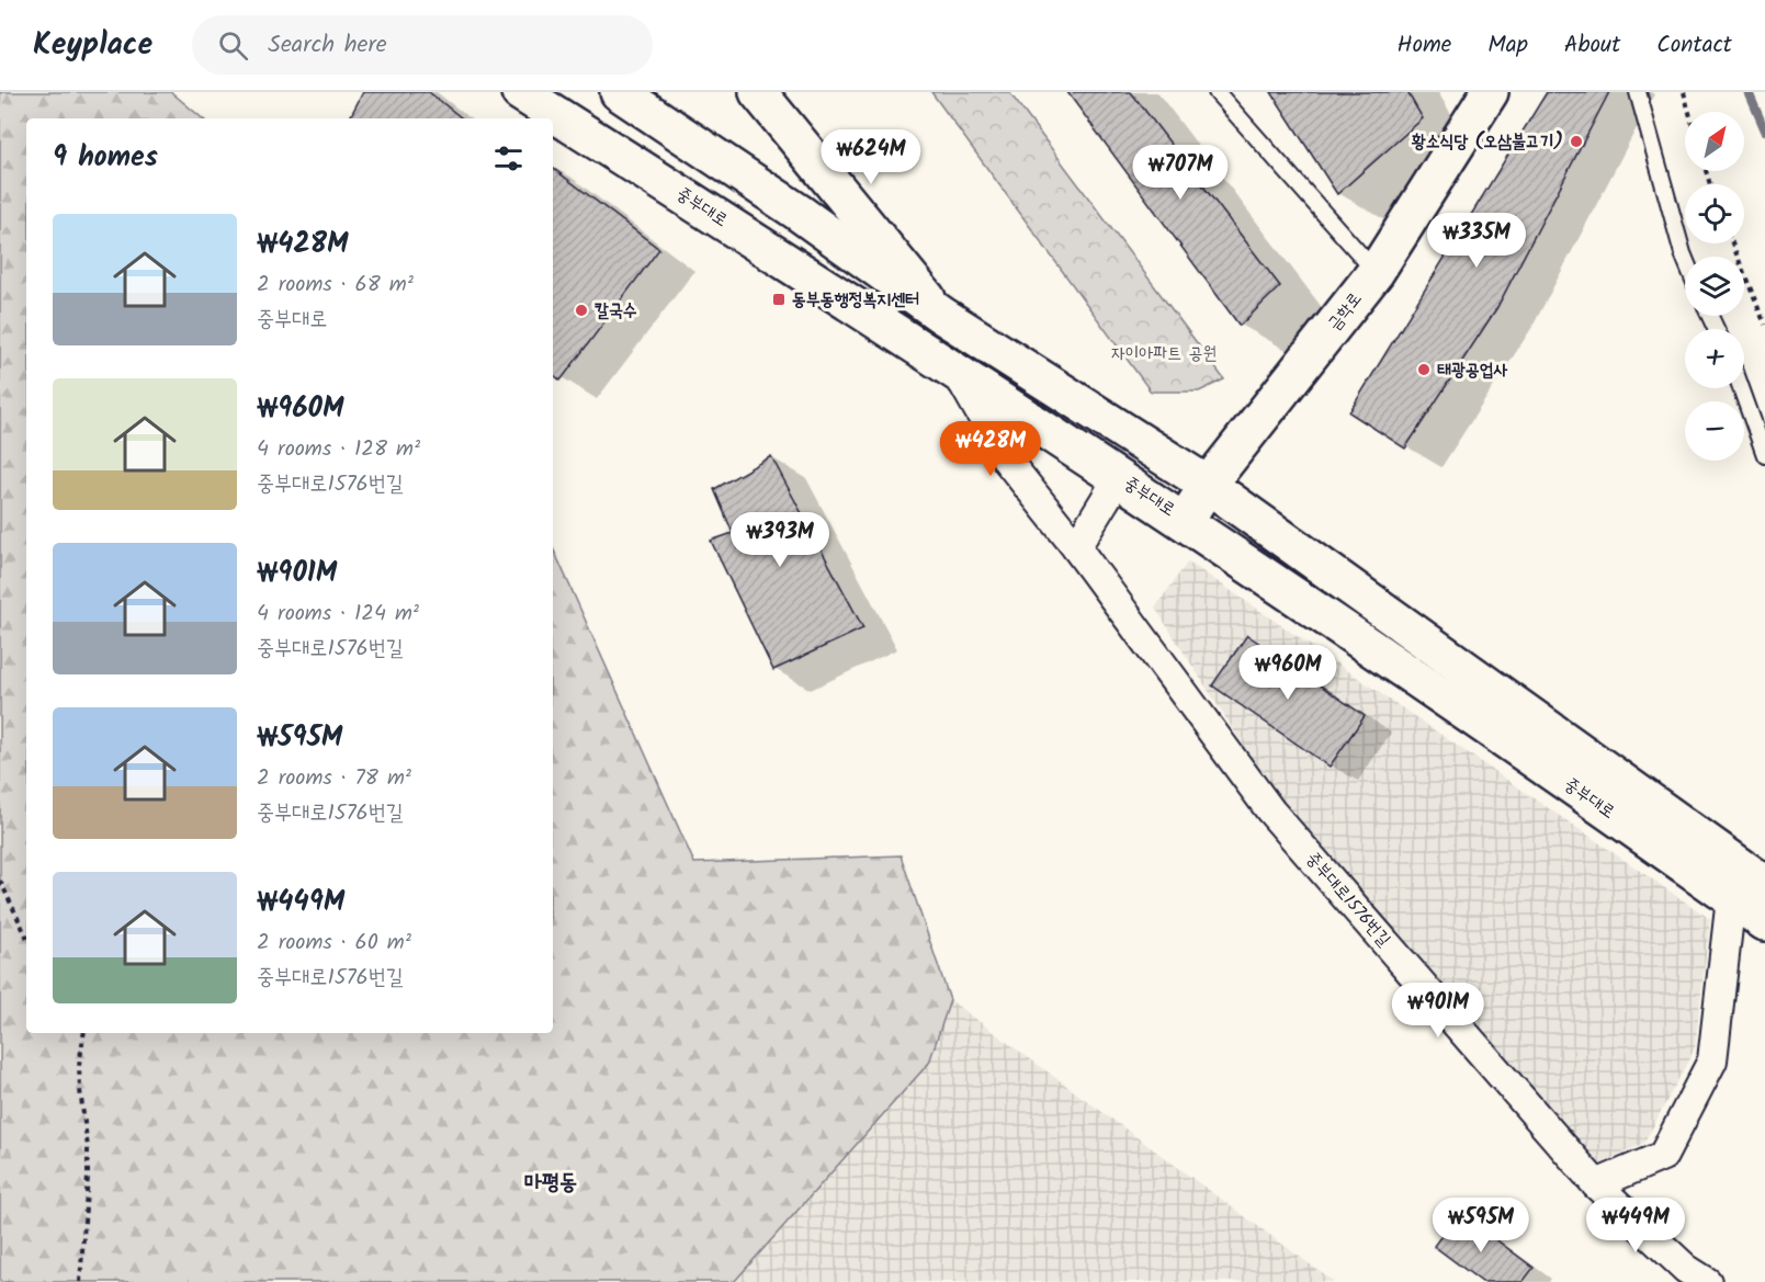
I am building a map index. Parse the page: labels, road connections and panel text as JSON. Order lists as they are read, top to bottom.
{
  "streets": {
    "main road": ["중부대로", "금학로"],
    "street": ["중부대로1576번길"]
  },
  "crossings": [
    ["중부대로", "금학로"],
    ["중부대로", "중부대로1576번길"]
  ],
  "districts": ["마평동"],
  "parks": ["자이아파트 공원"],
  "places": {
    "other": ["황소식당 (오삼불고기)", "칼국수", "태광공업사"],
    "transit": ["동부동행정복지센터"]
  },
  "north": "top right",
  "page": {
    "header": "Keyplace",
    "search": "Search here",
    "nav": [
      "Home",
      "Map",
      "About",
      "Contact"
    ],
    "map_buttons": ["+", "−"],
    "heading": "9 homes",
    "price": [
      "₩624M",
      "₩707M",
      "₩335M",
      "₩428M",
      "₩393M",
      "₩960M",
      "₩901M",
      "₩595M",
      "₩449M"
    ],
    "list": [
      {
        "name": "₩428M",
        "note": "2 rooms · 68 m² · 중부대로"
      },
      {
        "name": "₩960M",
        "note": "4 rooms · 128 m² · 중부대로1576번길"
      },
      {
        "name": "₩901M",
        "note": "4 rooms · 124 m² · 중부대로1576번길"
      },
      {
        "name": "₩595M",
        "note": "2 rooms · 78 m² · 중부대로1576번길"
      },
      {
        "name": "₩449M",
        "note": "2 rooms · 60 m² · 중부대로1576번길"
      }
    ]
  }
}
